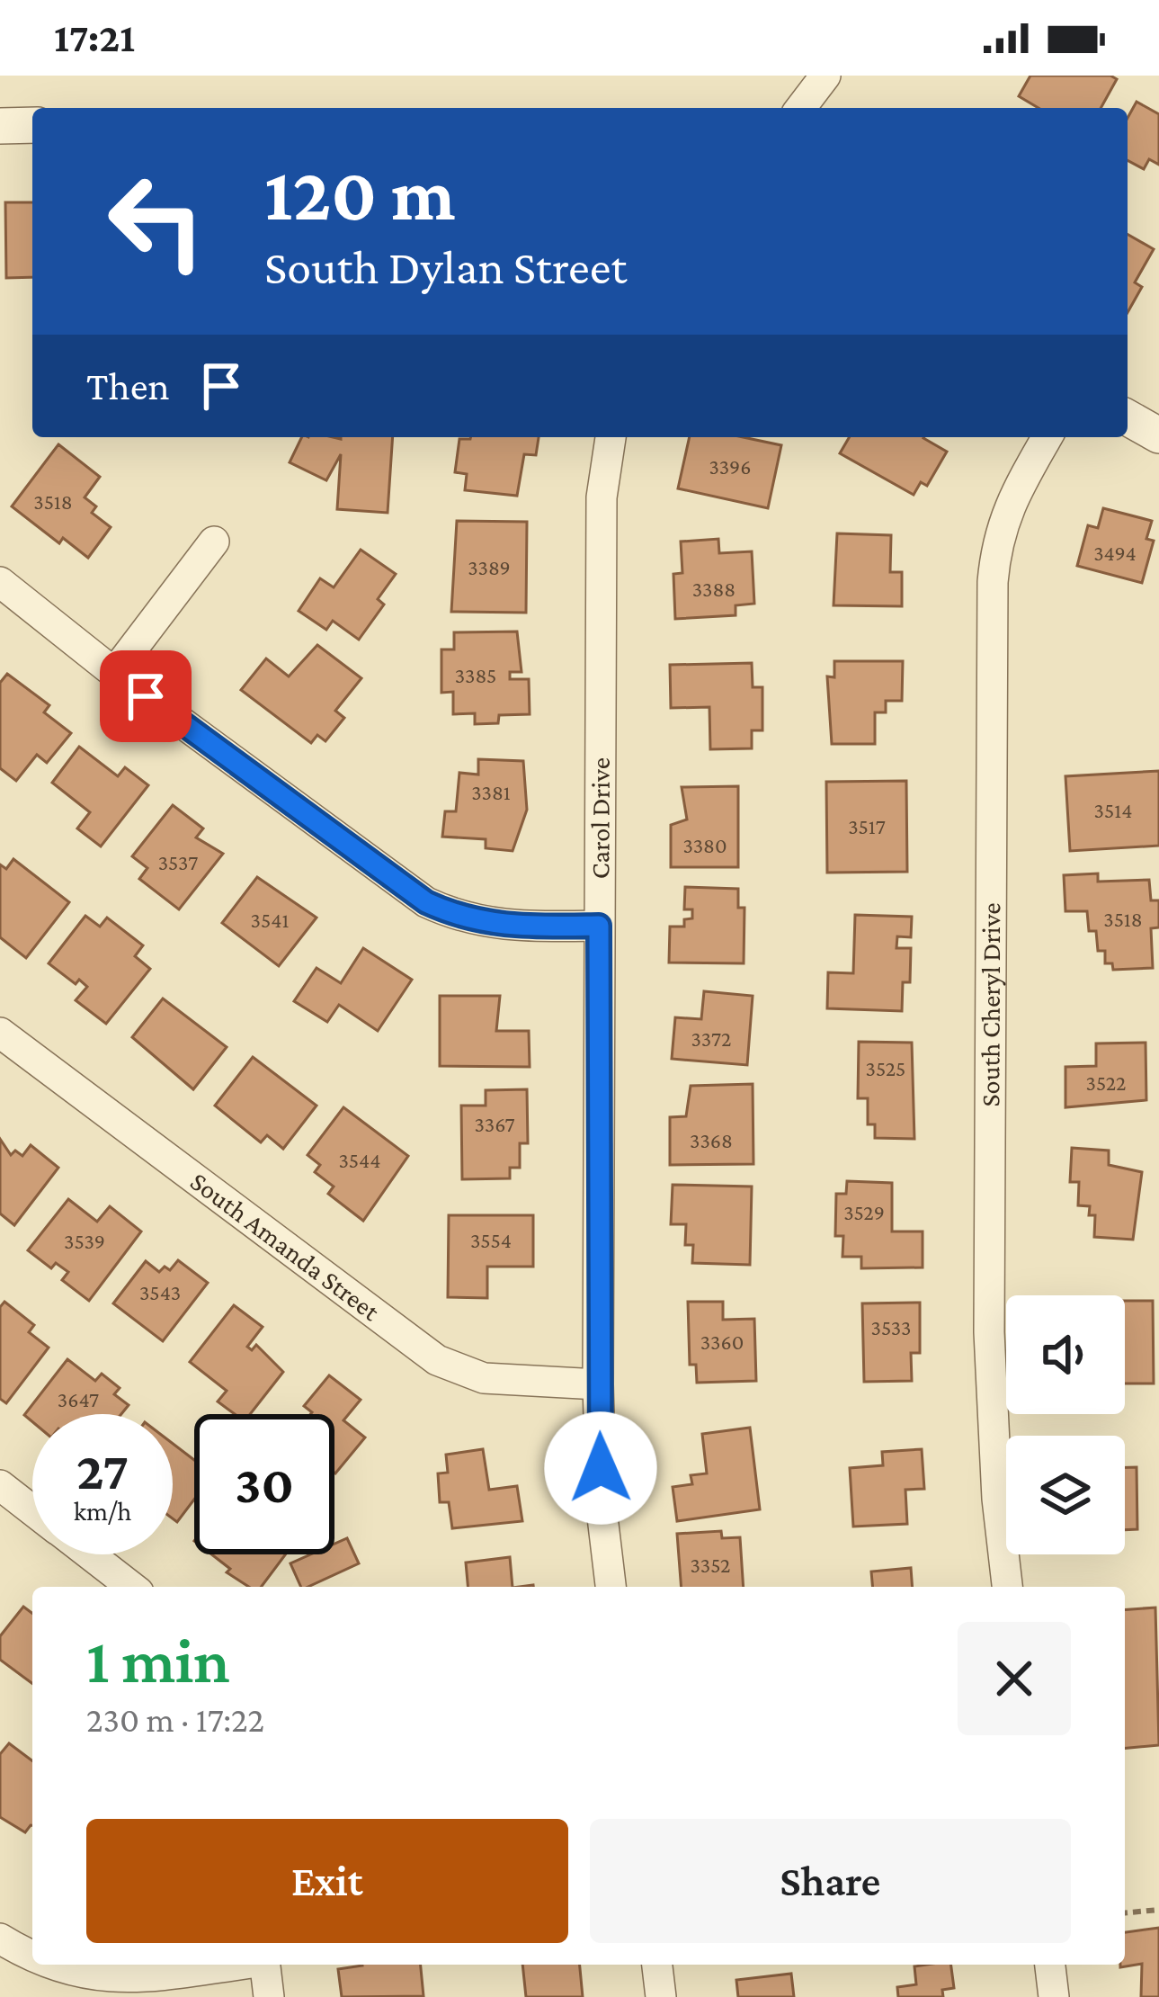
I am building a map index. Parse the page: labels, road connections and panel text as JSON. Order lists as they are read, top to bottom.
{
  "streets": {
    "street": ["Carol Drive", "South Cheryl Drive", "South Amanda Street"]
  },
  "crossings": [
    ["Carol Drive", "South Amanda Street"]
  ],
  "house_numbers": [
    "3396",
    "3518",
    "3494",
    "3389",
    "3388",
    "3385",
    "3381",
    "3514",
    "3517",
    "3380",
    "3537",
    "3518",
    "3541",
    "3372",
    "3525",
    "3522",
    "3367",
    "3368",
    "3544",
    "3529",
    "3554",
    "3539",
    "3543",
    "3533",
    "3360",
    "3647",
    "3352"
  ],
  "page": {
    "status": "17:21",
    "turn": ["120 m", "South Dylan Street"],
    "then": "Then",
    "speed": "27 km/h",
    "limit": "30",
    "heading": ["1 min", "230 m · 17:22"],
    "buttons": ["Exit", "Share"]
  }
}
